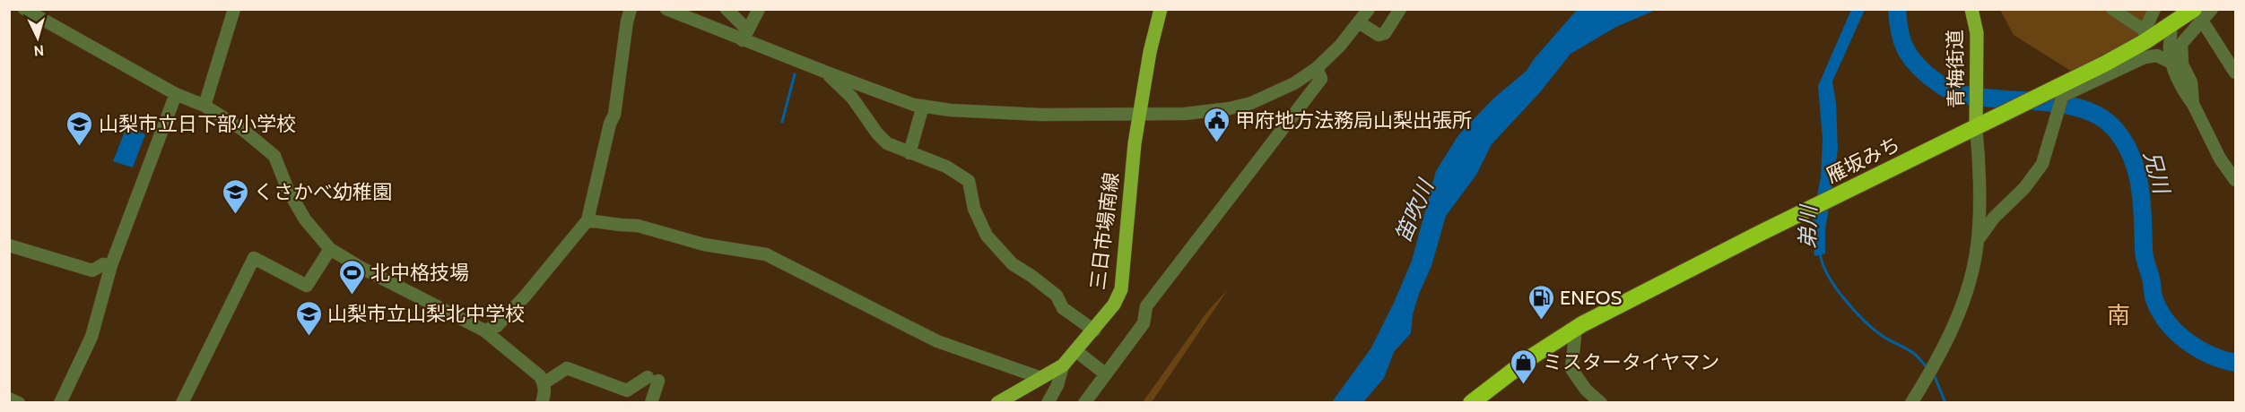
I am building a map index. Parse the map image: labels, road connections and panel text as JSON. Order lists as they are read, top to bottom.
{
  "streets": {
    "highway": ["雁坂みち"],
    "main road": ["青梅街道", "三日市場南線"]
  },
  "crossings": [
    ["青梅街道", "雁坂みち"]
  ],
  "districts": ["南"],
  "water": ["兄川", "笛吹川", "弟川"],
  "places": {
    "public building": ["甲府地方法務局山梨出張所"],
    "school or university": ["山梨市立日下部小学校", "くさかべ幼稚園", "山梨市立山梨北中学校"],
    "sports": ["北中格技場"],
    "fuel station": ["ENEOS"],
    "shop": ["ミスタータイヤマン"]
  },
  "north": "bottom"
}
